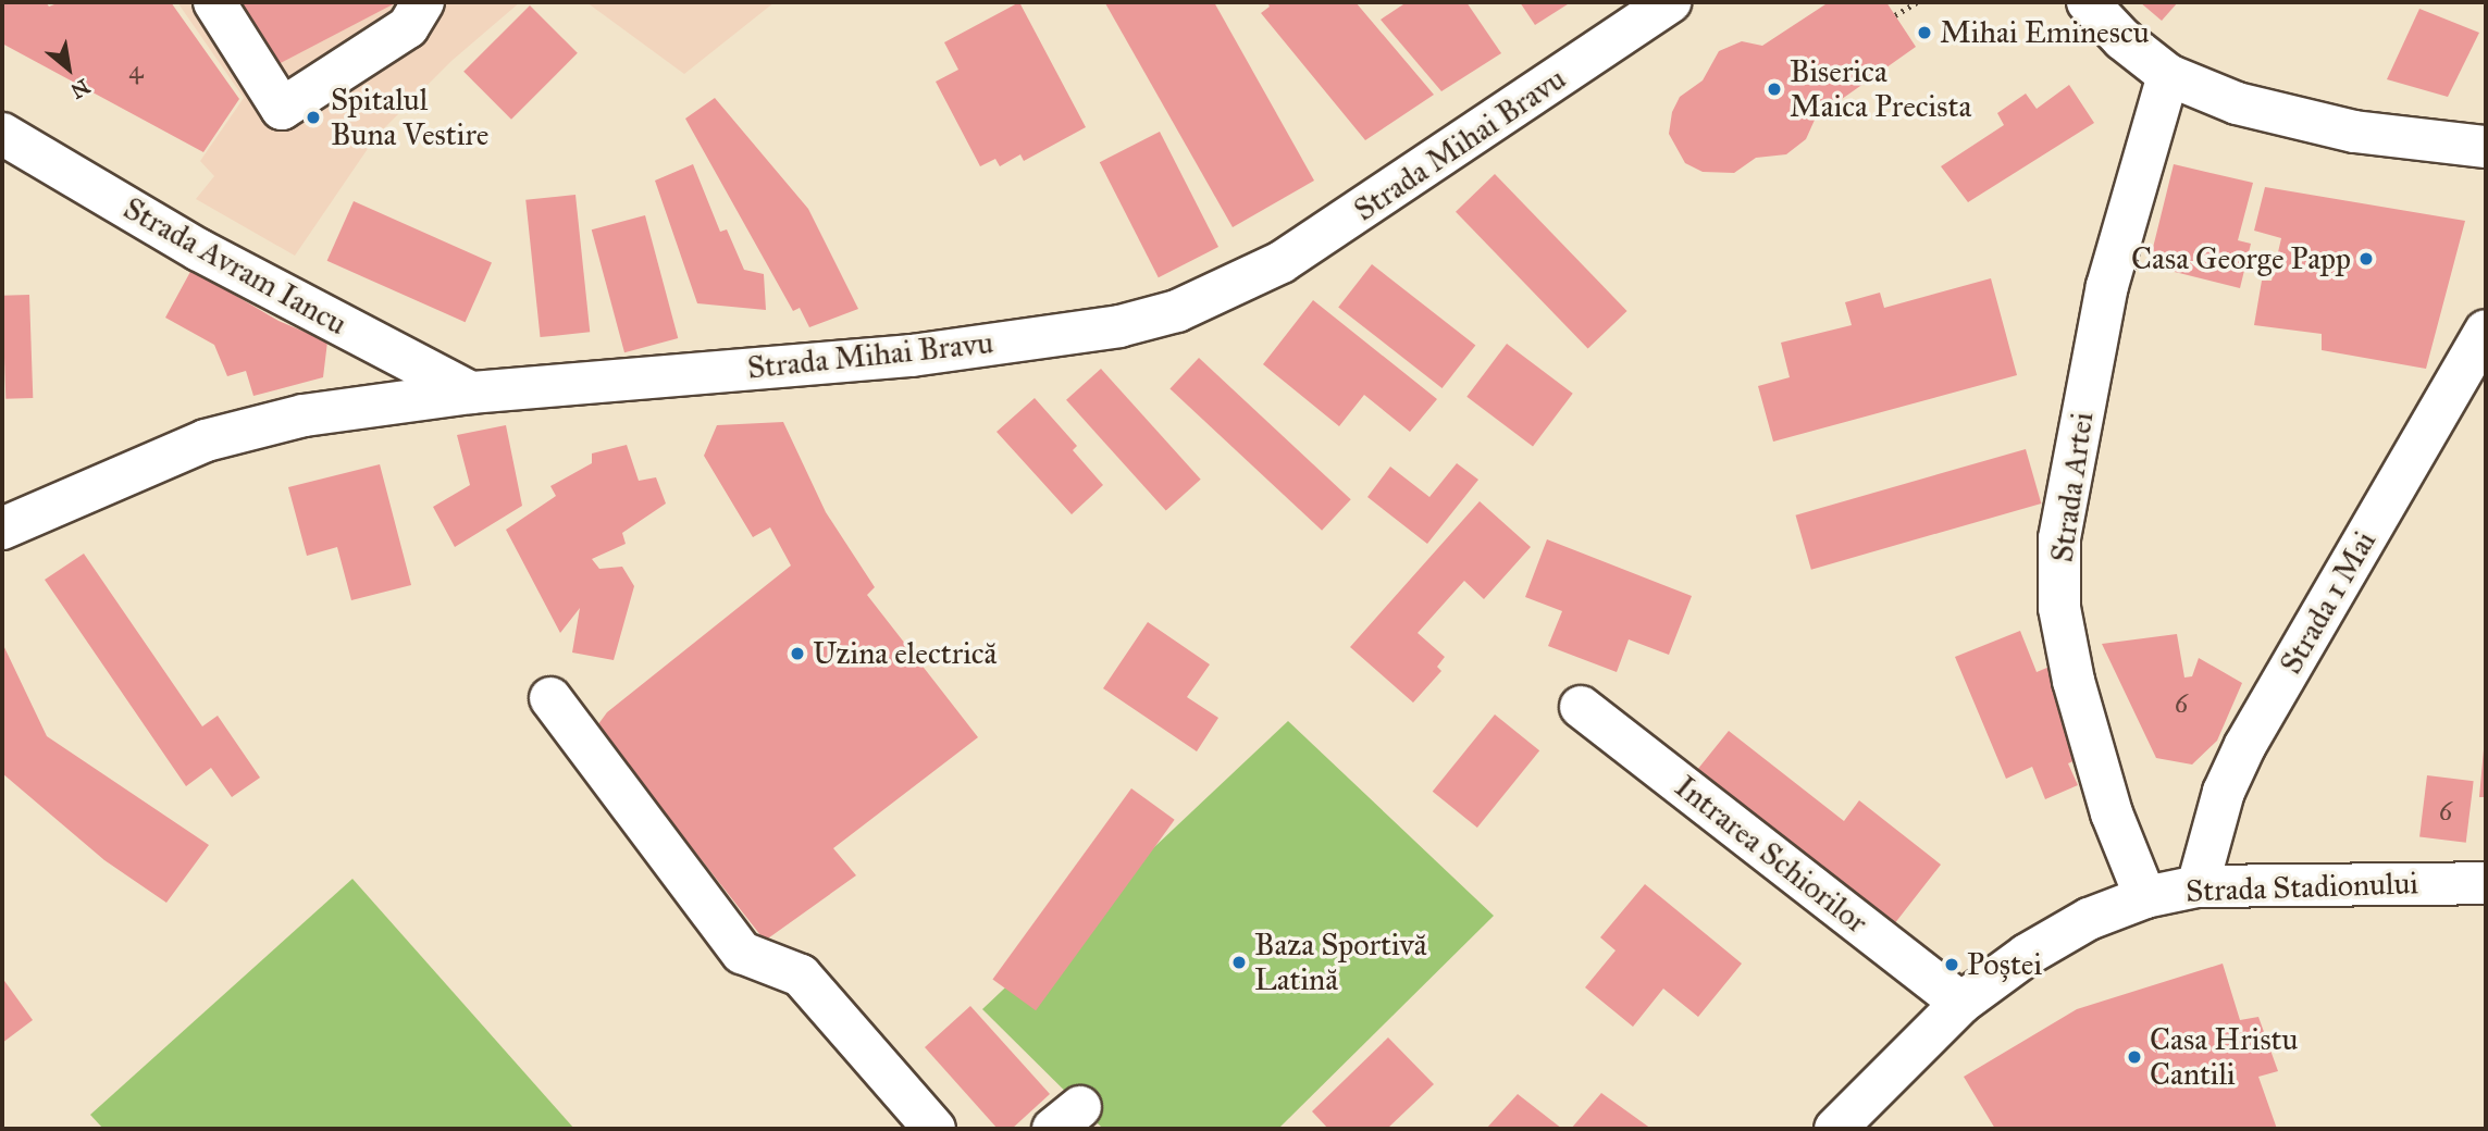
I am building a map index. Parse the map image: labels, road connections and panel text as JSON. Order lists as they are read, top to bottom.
{
  "streets": {
    "street": [
      "Strada Mihai Bravu",
      "Strada Avram Iancu",
      "Strada Artei",
      "Strada 1 Mai",
      "Intrarea Schiorilor",
      "Strada Stadionului"
    ]
  },
  "crossings": [
    ["Strada Mihai Bravu", "Strada Avram Iancu"],
    ["Strada Artei", "Strada Stadionului"],
    ["Strada 1 Mai", "Strada Stadionului"],
    ["Intrarea Schiorilor", "Strada Stadionului"]
  ],
  "places": [
    "Mihai Eminescu",
    "Biserica Maica Precista",
    "Spitalul Buna Vestire",
    "Casa George Papp",
    "Uzina electrică",
    "Baza Sportivă Latină",
    "Poștei",
    "Casa Hristu Cantili"
  ],
  "house_numbers": ["4", "6", "6"],
  "north": "bottom right"
}
